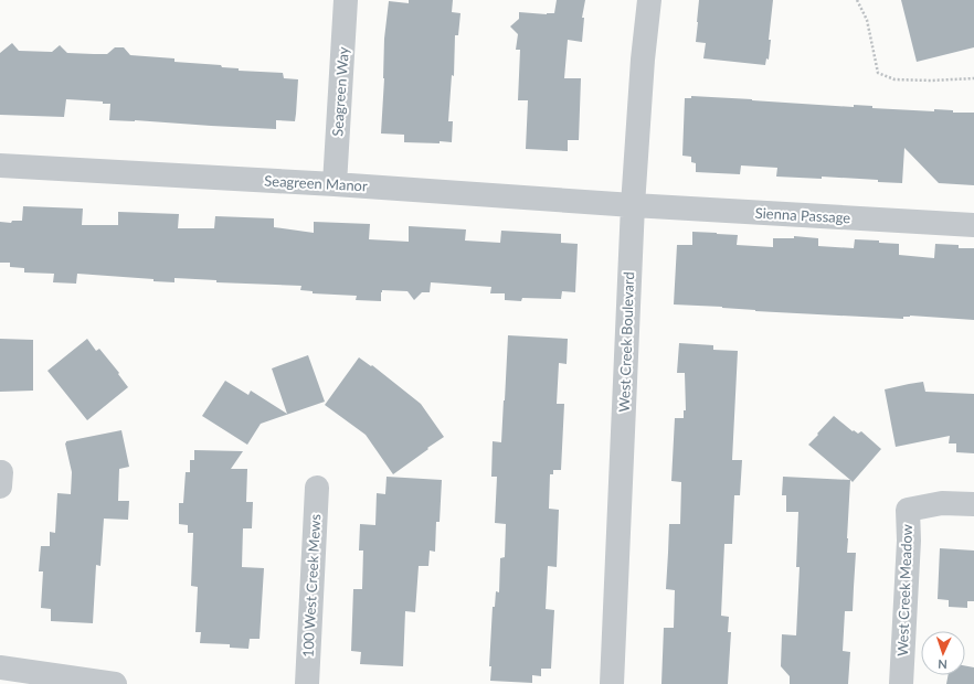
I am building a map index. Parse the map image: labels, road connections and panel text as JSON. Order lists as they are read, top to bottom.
{
  "streets": {
    "street": [
      "Seagreen Way",
      "Seagreen Manor",
      "Sienna Passage",
      "West Creek Boulevard",
      "100 West Creek Mews",
      "West Creek Meadow"
    ]
  },
  "crossings": [
    ["Seagreen Way", "Seagreen Manor"],
    ["Seagreen Manor", "Sienna Passage"],
    ["Seagreen Manor", "West Creek Boulevard"],
    ["Sienna Passage", "West Creek Boulevard"]
  ],
  "north": "bottom"
}
